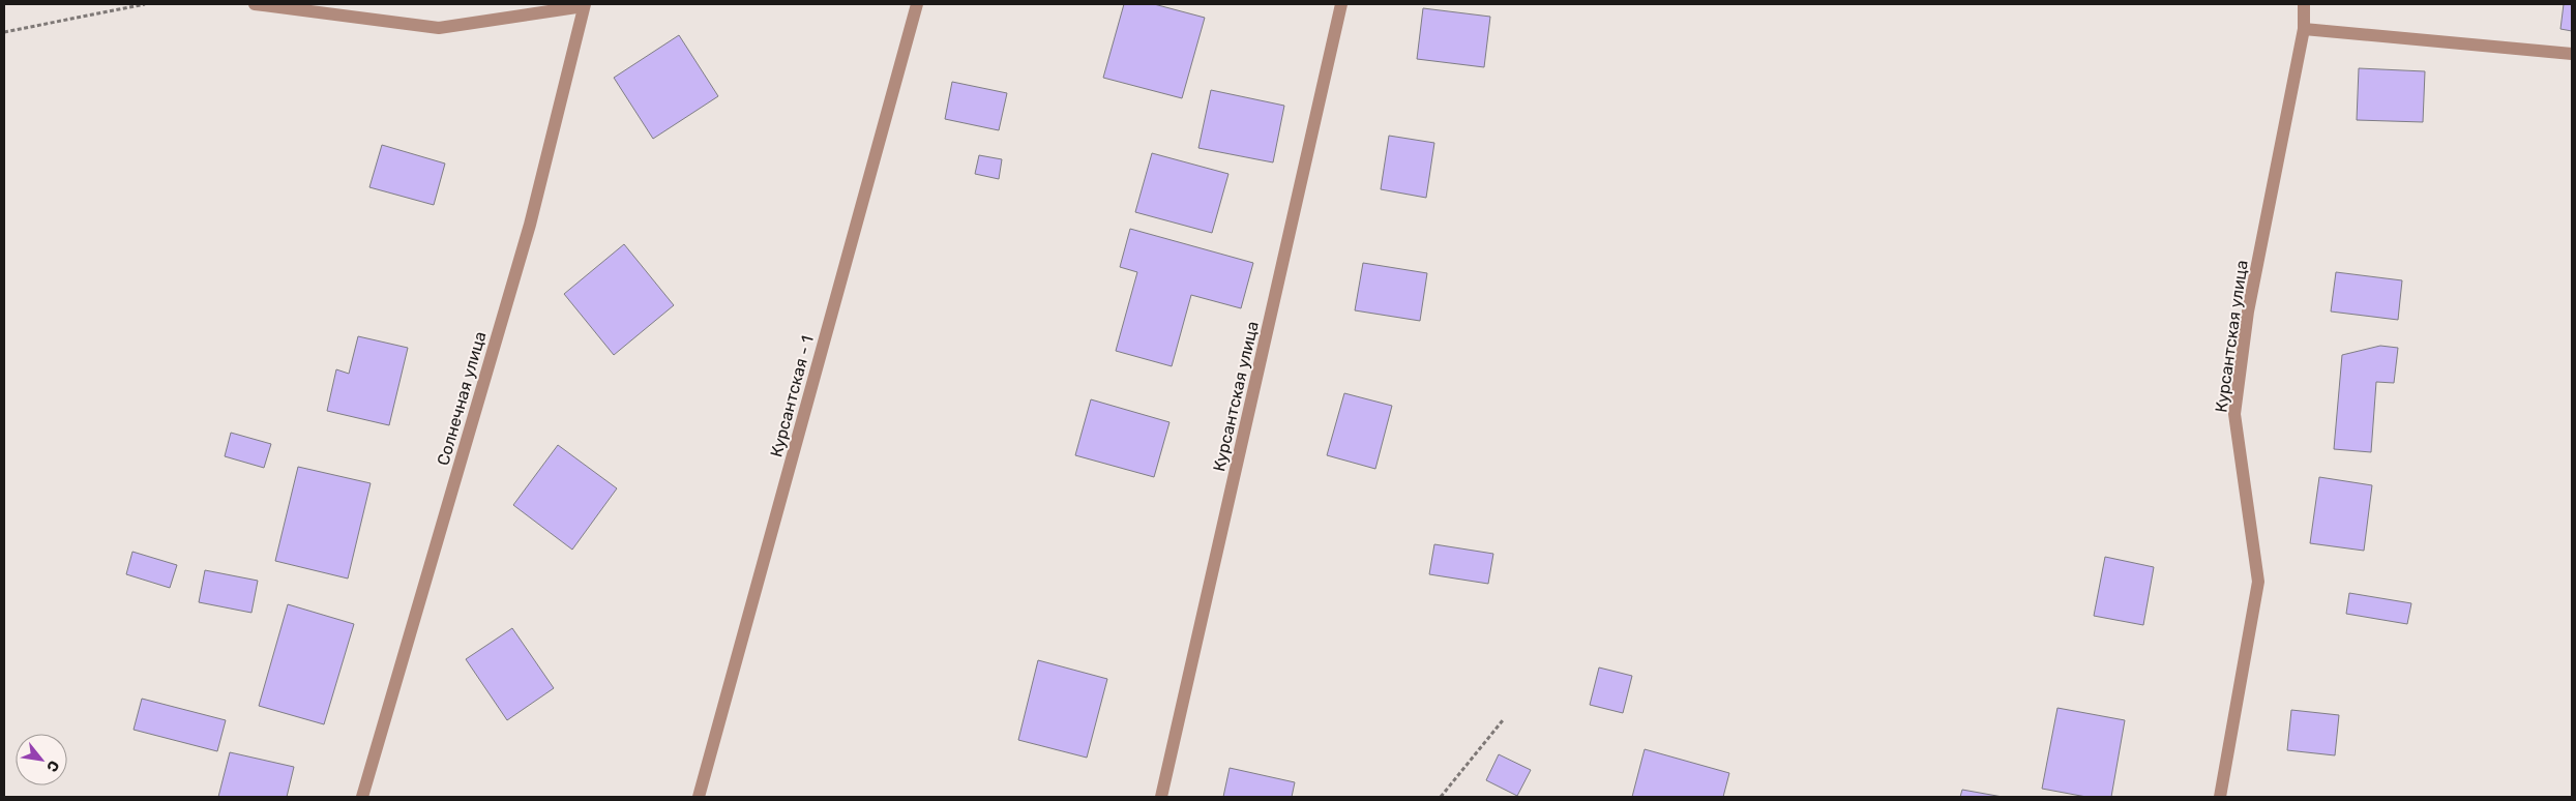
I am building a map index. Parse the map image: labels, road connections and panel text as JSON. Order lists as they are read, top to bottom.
{
  "streets": {
    "street": ["Курсантская улица", "Курсантская - 1", "Солнечная улица"]
  },
  "north": "bottom right"
}
